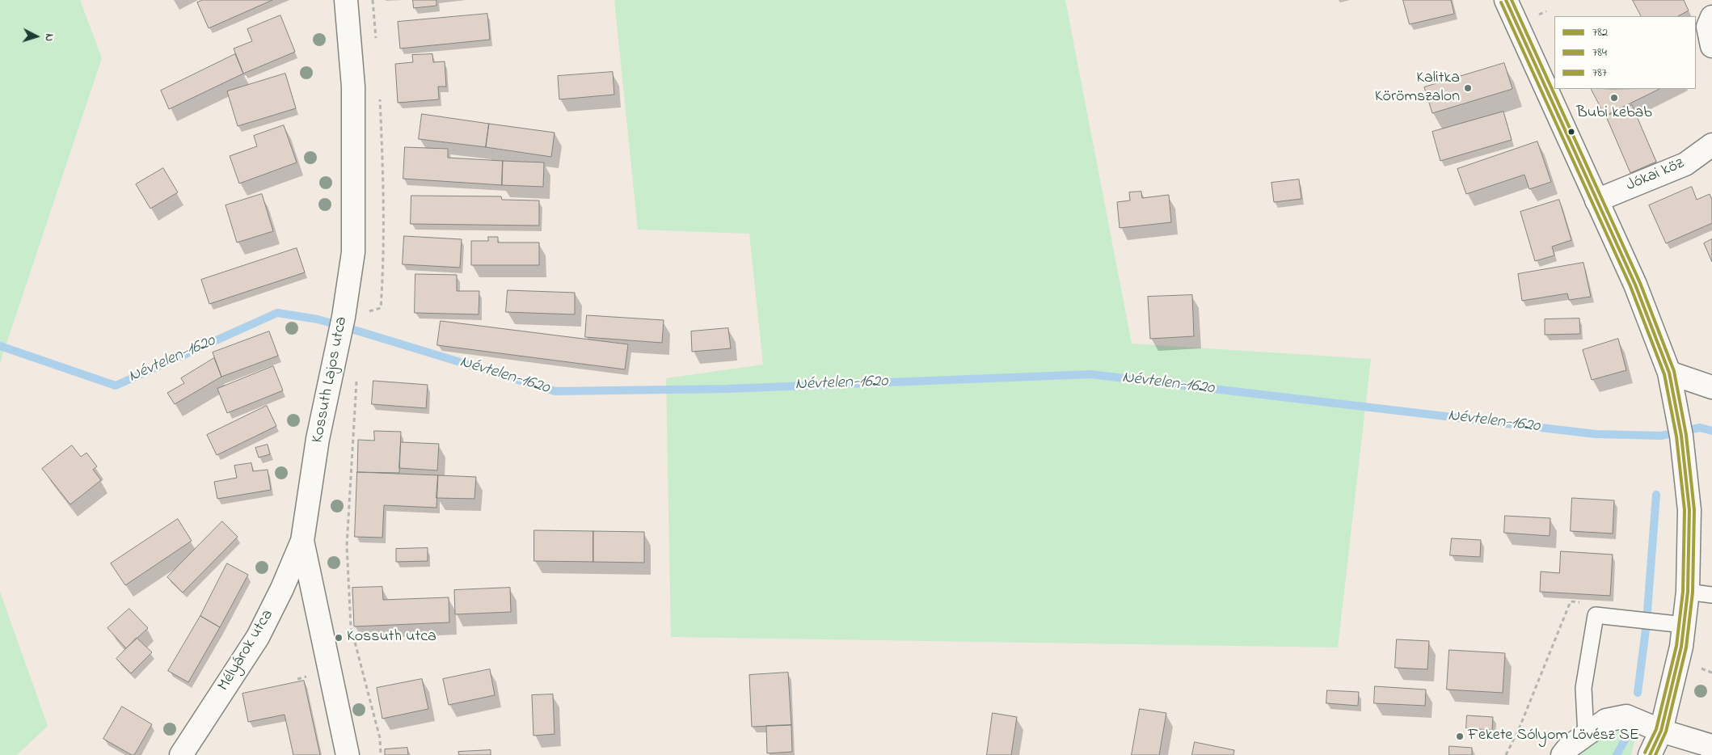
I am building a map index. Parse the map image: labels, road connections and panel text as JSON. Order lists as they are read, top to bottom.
{
  "streets": {
    "street": ["Jókai köz", "Kossuth Lajos utca", "Mélyárok utca"]
  },
  "crossings": [
    ["Kossuth Lajos utca", "Mélyárok utca"]
  ],
  "water": ["Névtelen-1620"],
  "places": [
    "Kalitka Körömszalon",
    "Bubi kebab",
    "Kossuth utca",
    "Fekete Sólyom Lövész SE"
  ],
  "lines": ["transit line 782", "transit line 787", "transit line 784"],
  "legend": ["782", "784", "787"],
  "north": "right"
}
